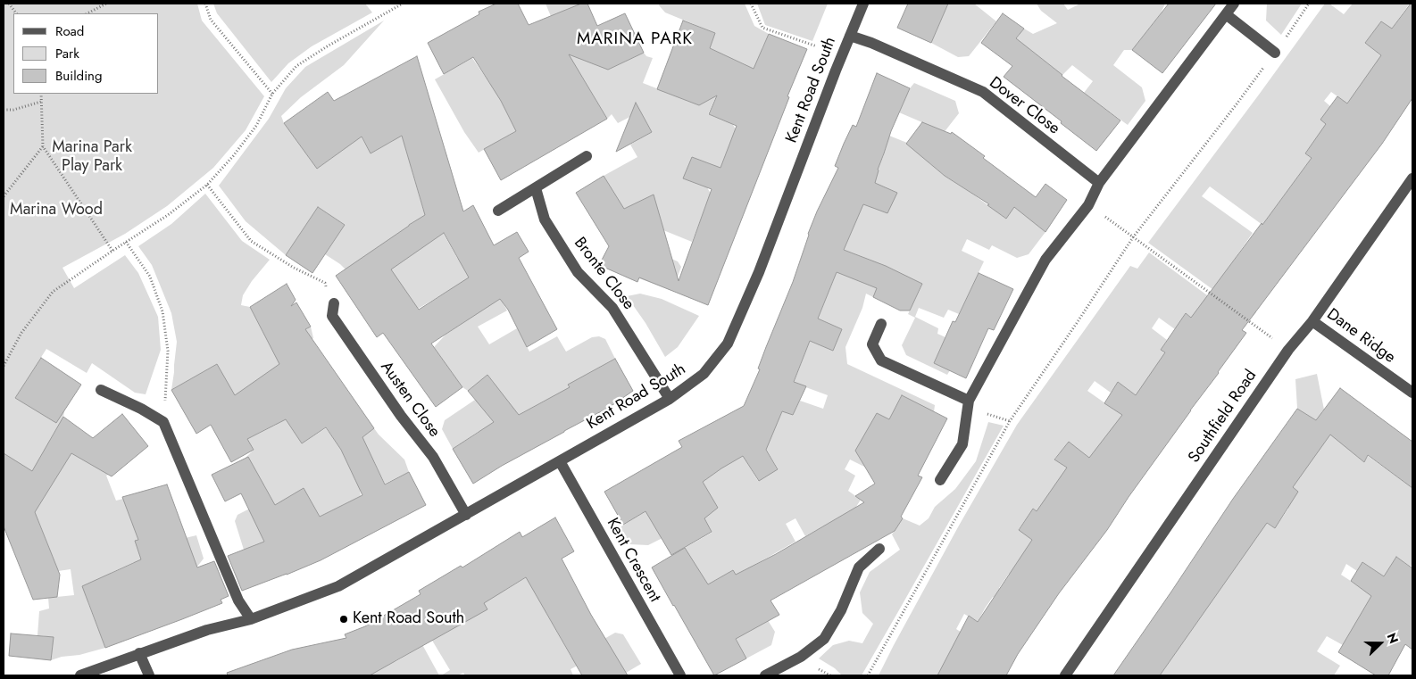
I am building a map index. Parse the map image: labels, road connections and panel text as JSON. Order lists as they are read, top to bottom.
{
  "streets": {
    "street": [
      "Kent Road South",
      "Dover Close",
      "Bronte Close",
      "Dane Ridge",
      "Austen Close",
      "Southfield Road",
      "Kent Crescent"
    ]
  },
  "crossings": [
    ["Kent Road South", "Dover Close"],
    ["Kent Road South", "Bronte Close"],
    ["Kent Road South", "Austen Close"],
    ["Kent Road South", "Kent Crescent"],
    ["Dane Ridge", "Southfield Road"]
  ],
  "districts": ["MARINA PARK"],
  "parks": ["Marina Park Play Park", "Marina Wood"],
  "places": ["Kent Road South"],
  "legend": ["Road", "Park", "Building"],
  "north": "right"
}
